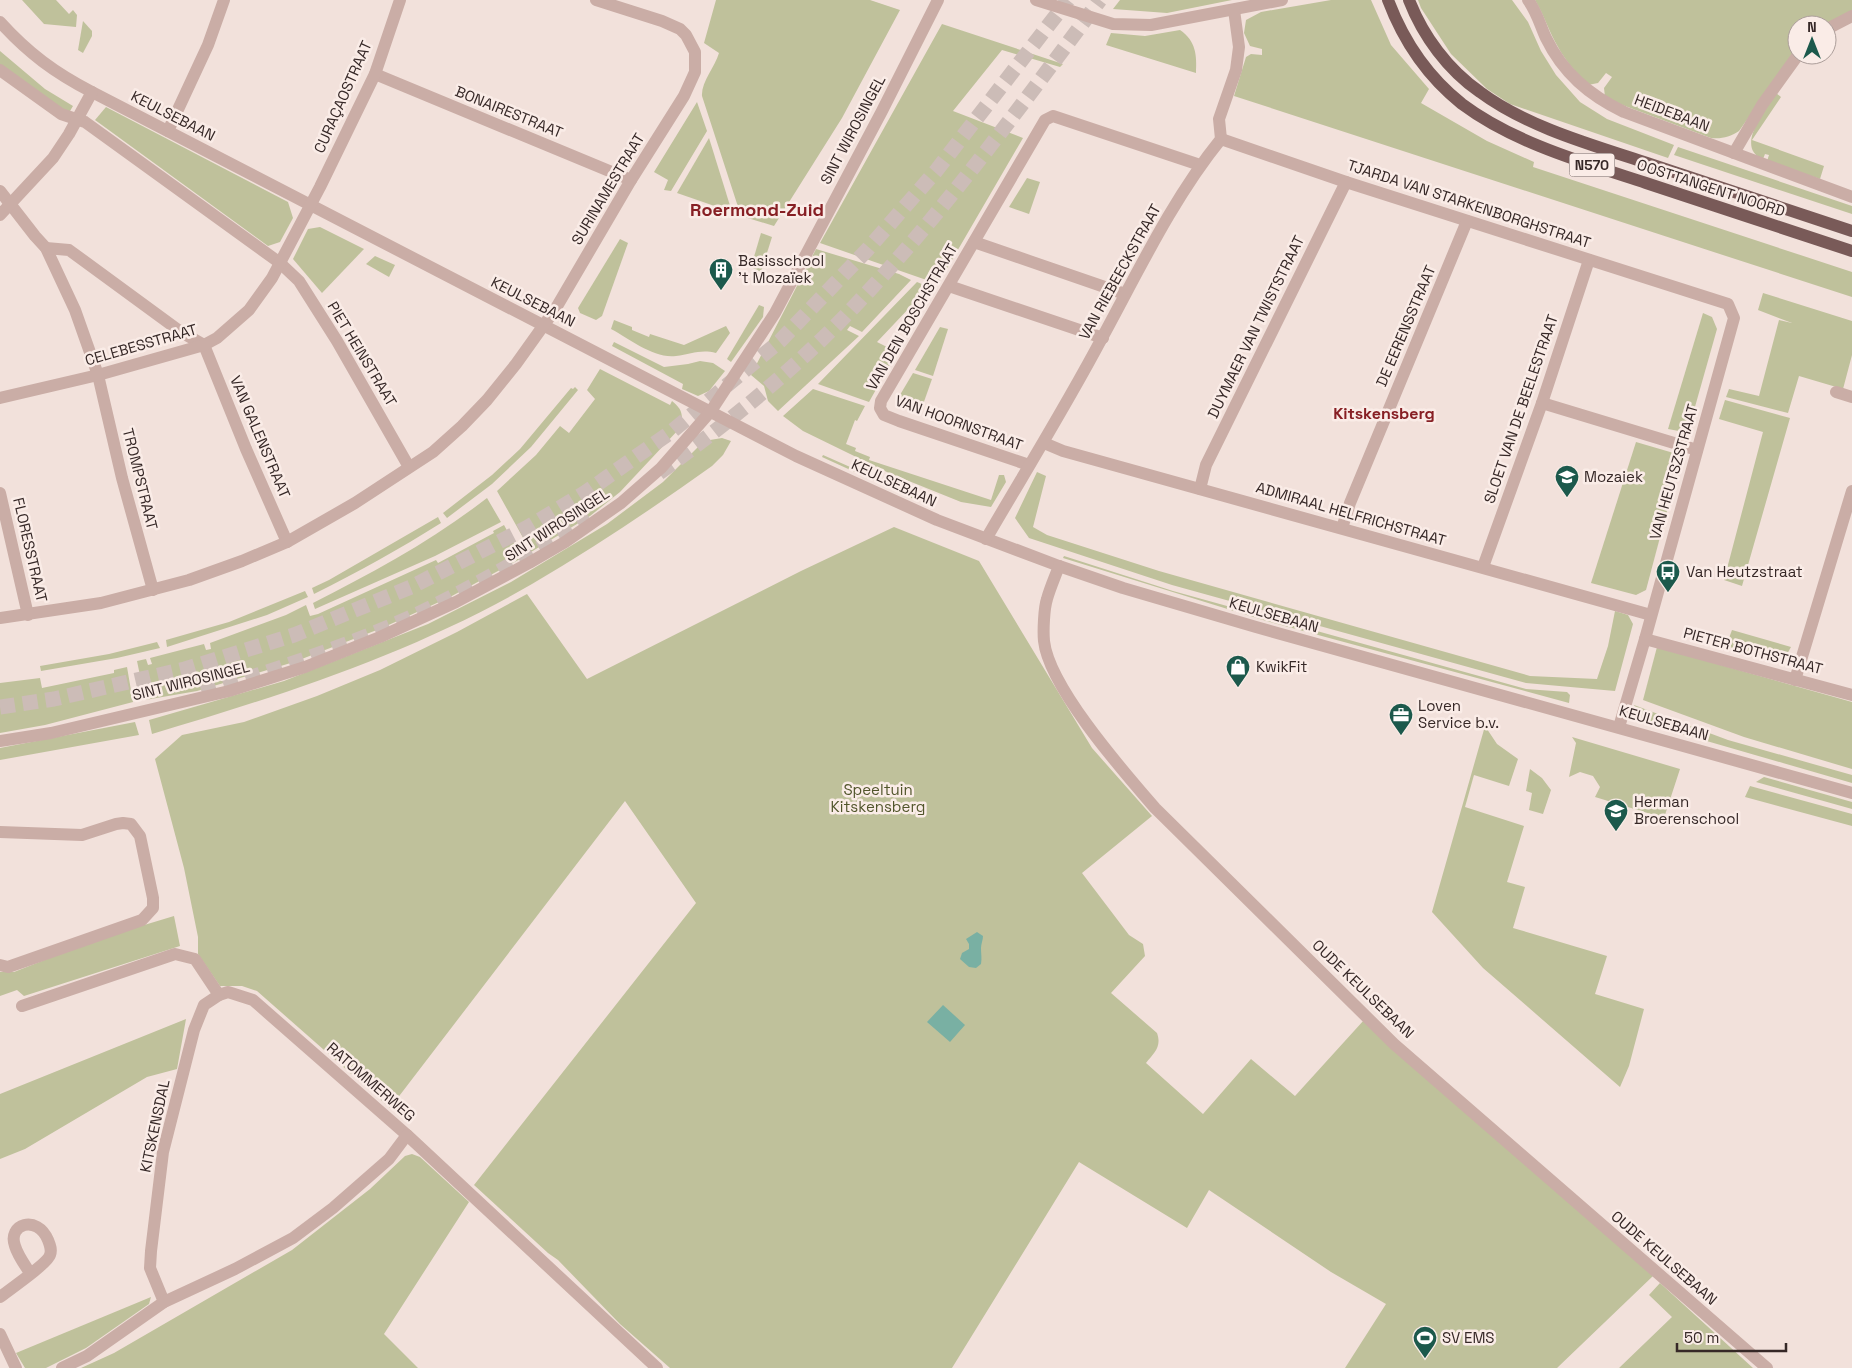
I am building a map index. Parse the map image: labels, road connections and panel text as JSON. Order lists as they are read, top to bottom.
{
  "streets": {
    "main road": ["N570", "OOSTTANGENT NOORD"],
    "street": [
      "CURAÇAOSTRAAT",
      "BONAIRESTRAAT",
      "HEIDEBAAN",
      "KEULSEBAAN",
      "SINT WIROSINGEL",
      "SURINAMESTRAAT",
      "TJARDA VAN STARKENBORGHSTRAAT",
      "VAN RIEBEECKSTRAAT",
      "VAN DEN BOSCHSTRAAT",
      "DE EERENSSTRAAT",
      "DUYMAER VAN TWISTSTRAAT",
      "CELEBESSTRAAT",
      "PIET HEINSTRAAT",
      "SLOET VAN DE BEELESTRAAT",
      "VAN HOORNSTRAAT",
      "VAN GALENSTRAAT",
      "VAN HEUTSZSTRAAT",
      "TROMPSTRAAT",
      "ADMIRAAL HELFRICHSTRAAT",
      "FLORESSTRAAT",
      "PIETER BOTHSTRAAT",
      "OUDE KEULSEBAAN",
      "RATOMMERWEG",
      "KITSKENSDAL"
    ]
  },
  "crossings": [
    ["CURAÇAOSTRAAT", "BONAIRESTRAAT"],
    ["CURAÇAOSTRAAT", "KEULSEBAAN"],
    ["CURAÇAOSTRAAT", "CELEBESSTRAAT"],
    ["BONAIRESTRAAT", "SURINAMESTRAAT"],
    ["KEULSEBAAN", "SINT WIROSINGEL"],
    ["KEULSEBAAN", "SURINAMESTRAAT"],
    ["KEULSEBAAN", "VAN RIEBEECKSTRAAT"],
    ["KEULSEBAAN", "CELEBESSTRAAT"],
    ["KEULSEBAAN", "VAN HEUTSZSTRAAT"],
    ["KEULSEBAAN", "OUDE KEULSEBAAN"],
    ["SURINAMESTRAAT", "PIET HEINSTRAAT"],
    ["SURINAMESTRAAT", "VAN GALENSTRAAT"],
    ["SURINAMESTRAAT", "TROMPSTRAAT"],
    ["SURINAMESTRAAT", "FLORESSTRAAT"],
    ["TJARDA VAN STARKENBORGHSTRAAT", "VAN RIEBEECKSTRAAT"],
    ["TJARDA VAN STARKENBORGHSTRAAT", "DE EERENSSTRAAT"],
    ["TJARDA VAN STARKENBORGHSTRAAT", "DUYMAER VAN TWISTSTRAAT"],
    ["TJARDA VAN STARKENBORGHSTRAAT", "SLOET VAN DE BEELESTRAAT"],
    ["TJARDA VAN STARKENBORGHSTRAAT", "VAN HEUTSZSTRAAT"],
    ["VAN RIEBEECKSTRAAT", "VAN DEN BOSCHSTRAAT"],
    ["VAN RIEBEECKSTRAAT", "VAN HOORNSTRAAT"],
    ["VAN RIEBEECKSTRAAT", "ADMIRAAL HELFRICHSTRAAT"],
    ["VAN DEN BOSCHSTRAAT", "VAN HOORNSTRAAT"],
    ["DE EERENSSTRAAT", "ADMIRAAL HELFRICHSTRAAT"],
    ["DUYMAER VAN TWISTSTRAAT", "ADMIRAAL HELFRICHSTRAAT"],
    ["CELEBESSTRAAT", "PIET HEINSTRAAT"],
    ["CELEBESSTRAAT", "VAN GALENSTRAAT"],
    ["CELEBESSTRAAT", "TROMPSTRAAT"],
    ["SLOET VAN DE BEELESTRAAT", "ADMIRAAL HELFRICHSTRAAT"],
    ["VAN HEUTSZSTRAAT", "ADMIRAAL HELFRICHSTRAAT"],
    ["VAN HEUTSZSTRAAT", "PIETER BOTHSTRAAT"],
    ["RATOMMERWEG", "KITSKENSDAL"]
  ],
  "districts": ["Roermond-Zuid", "Kitskensberg"],
  "parks": ["Speeltuin Kitskensberg"],
  "places": {
    "building": ["Basisschool 't Mozaïek"],
    "school or university": ["Mozaiek", "Herman Broerenschool"],
    "bus stop": ["Van Heutzstraat"],
    "shop": ["KwikFit"],
    "office": ["Loven Service b.v."],
    "sports": ["SV EMS"]
  },
  "scale_bar": "50 m",
  "north": "top"
}
